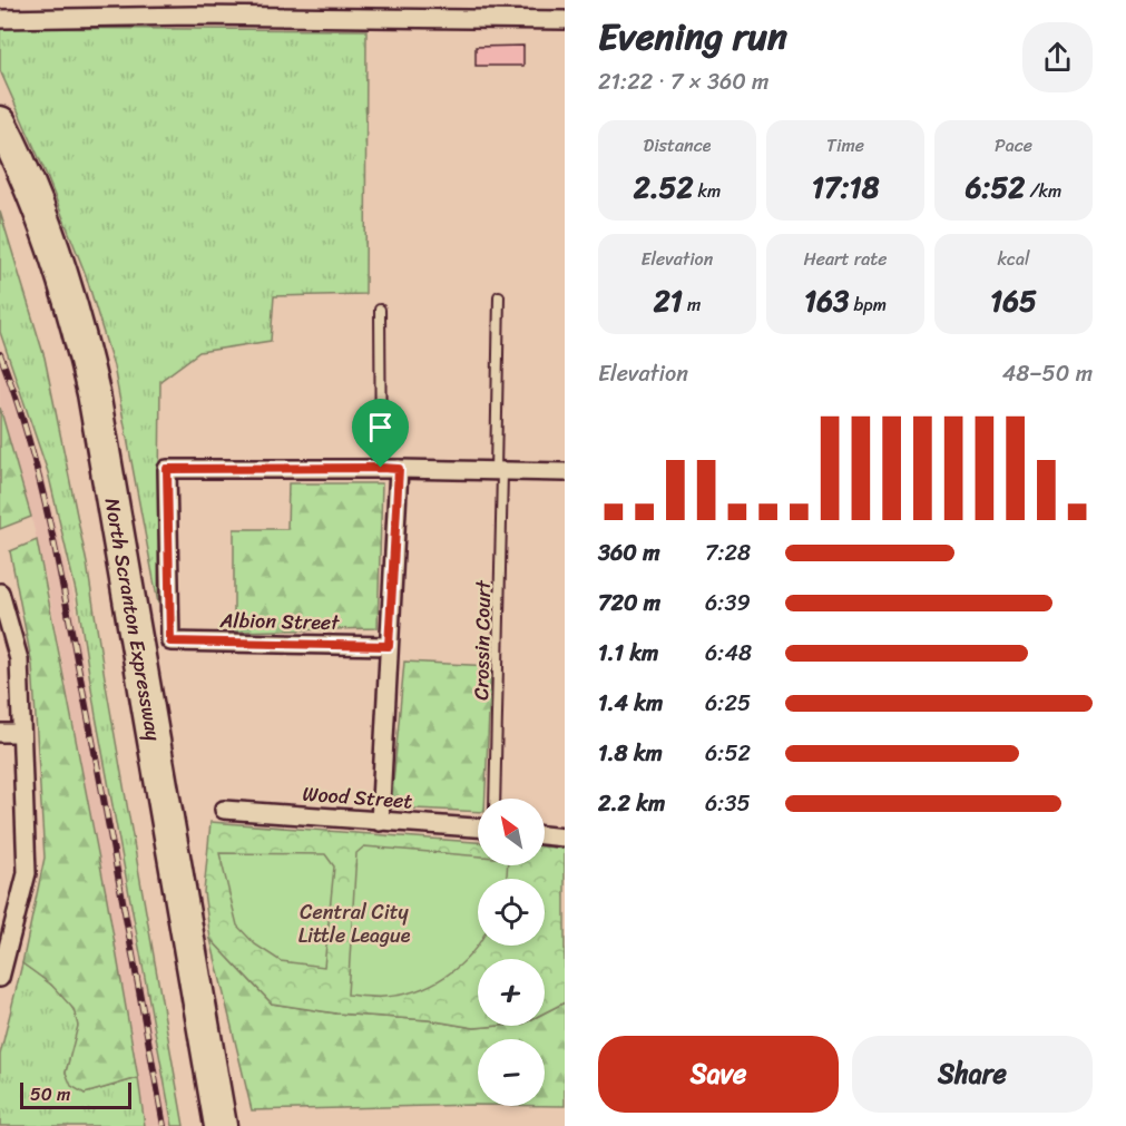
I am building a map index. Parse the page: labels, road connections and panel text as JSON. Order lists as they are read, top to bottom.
{
  "streets": {
    "highway": ["North Scranton Expressway"],
    "street": ["Albion Street", "Wood Street"],
    "lane": ["Crossin Court"]
  },
  "parks": ["Central City Little League"],
  "scale_bar": "50 m",
  "north": "top left",
  "page": {
    "heading": ["Evening run", "21:22 · 7 × 360 m"],
    "stats": [
      ["Distance", "2.52 km"],
      ["Time", "17:18"],
      ["Pace", "6:52 /km"],
      ["Elevation", "21 m"],
      ["Heart rate", "163 bpm"],
      ["kcal", "165"]
    ],
    "chart": ["Elevation", "48–50 m"],
    "list": [
      {
        "name": "360 m",
        "note": "7:28"
      },
      {
        "name": "720 m",
        "note": "6:39"
      },
      {
        "name": "1.1 km",
        "note": "6:48"
      },
      {
        "name": "1.4 km",
        "note": "6:25"
      },
      {
        "name": "1.8 km",
        "note": "6:52"
      },
      {
        "name": "2.2 km",
        "note": "6:35"
      }
    ],
    "map_buttons": ["+", "−"],
    "buttons": ["Save", "Share"],
    "scale": "50 m"
  }
}
